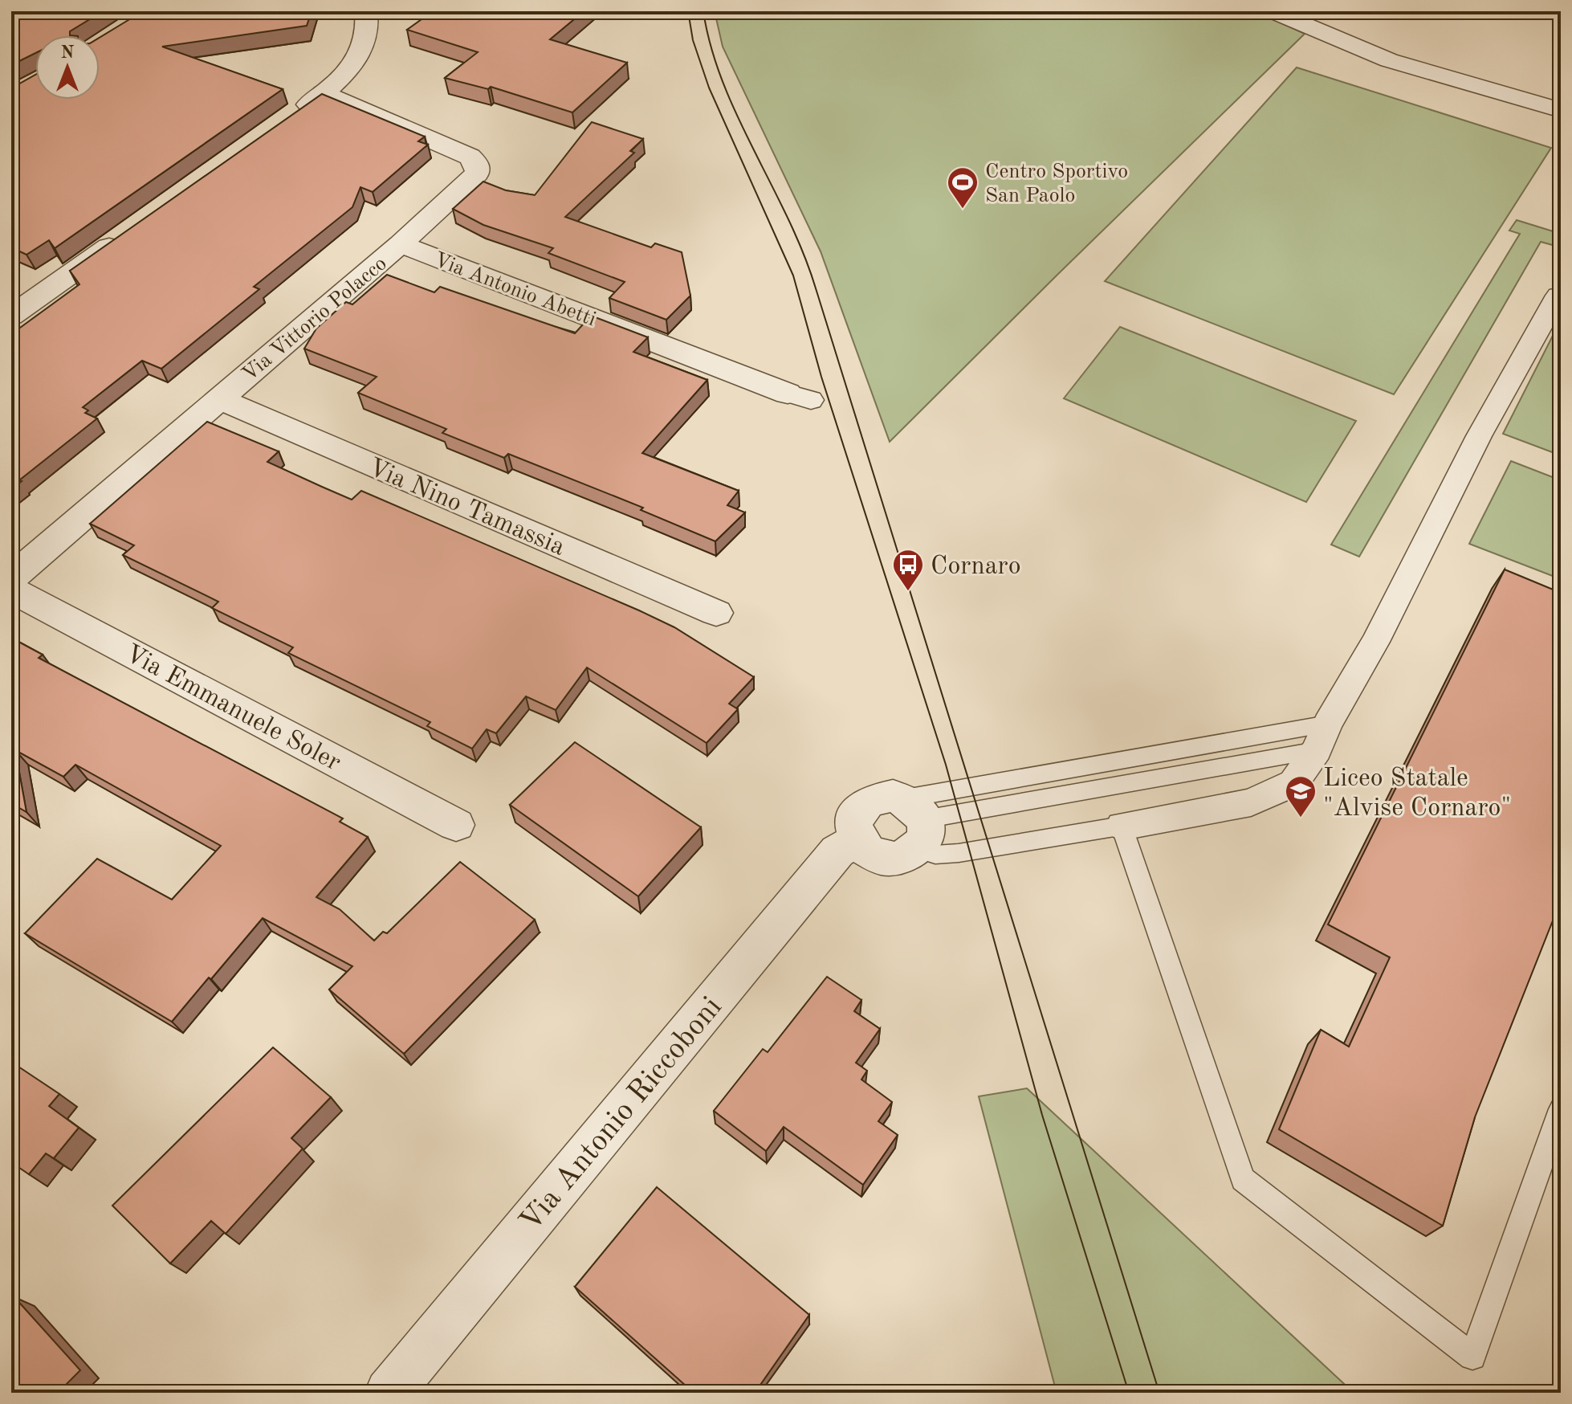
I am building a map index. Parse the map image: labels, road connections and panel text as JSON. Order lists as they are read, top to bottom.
{
  "streets": {
    "street": [
      "Via Antonio Abetti",
      "Via Vittorio Polacco",
      "Via Nino Tamassia",
      "Via Emmanuele Soler",
      "Via Antonio Riccoboni"
    ]
  },
  "crossings": [
    ["Via Antonio Abetti", "Via Vittorio Polacco"],
    ["Via Vittorio Polacco", "Via Nino Tamassia"]
  ],
  "places": {
    "sports": ["Centro Sportivo San Paolo"],
    "bus stop": ["Cornaro"],
    "school or university": ["Liceo Statale \"Alvise Cornaro\""]
  },
  "north": "top"
}
